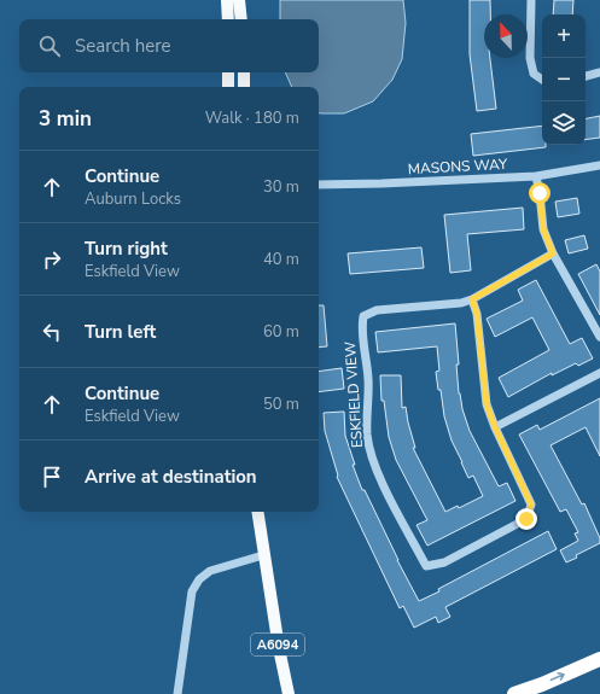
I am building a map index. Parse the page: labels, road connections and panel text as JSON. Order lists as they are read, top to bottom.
{
  "streets": {
    "main road": ["A6094"],
    "street": ["MASONS WAY", "ESKFIELD VIEW"]
  },
  "north": "top",
  "page": {
    "map_buttons": ["+", "−"],
    "search": "Search here",
    "heading": ["3 min", "Walk · 180 m"],
    "list": [
      ["Continue", "Auburn Locks", "30 m"],
      ["Turn right", "Eskfield View", "40 m"],
      ["Turn left", "60 m"],
      ["Continue", "Eskfield View", "50 m"],
      "Arrive at destination"
    ]
  }
}
